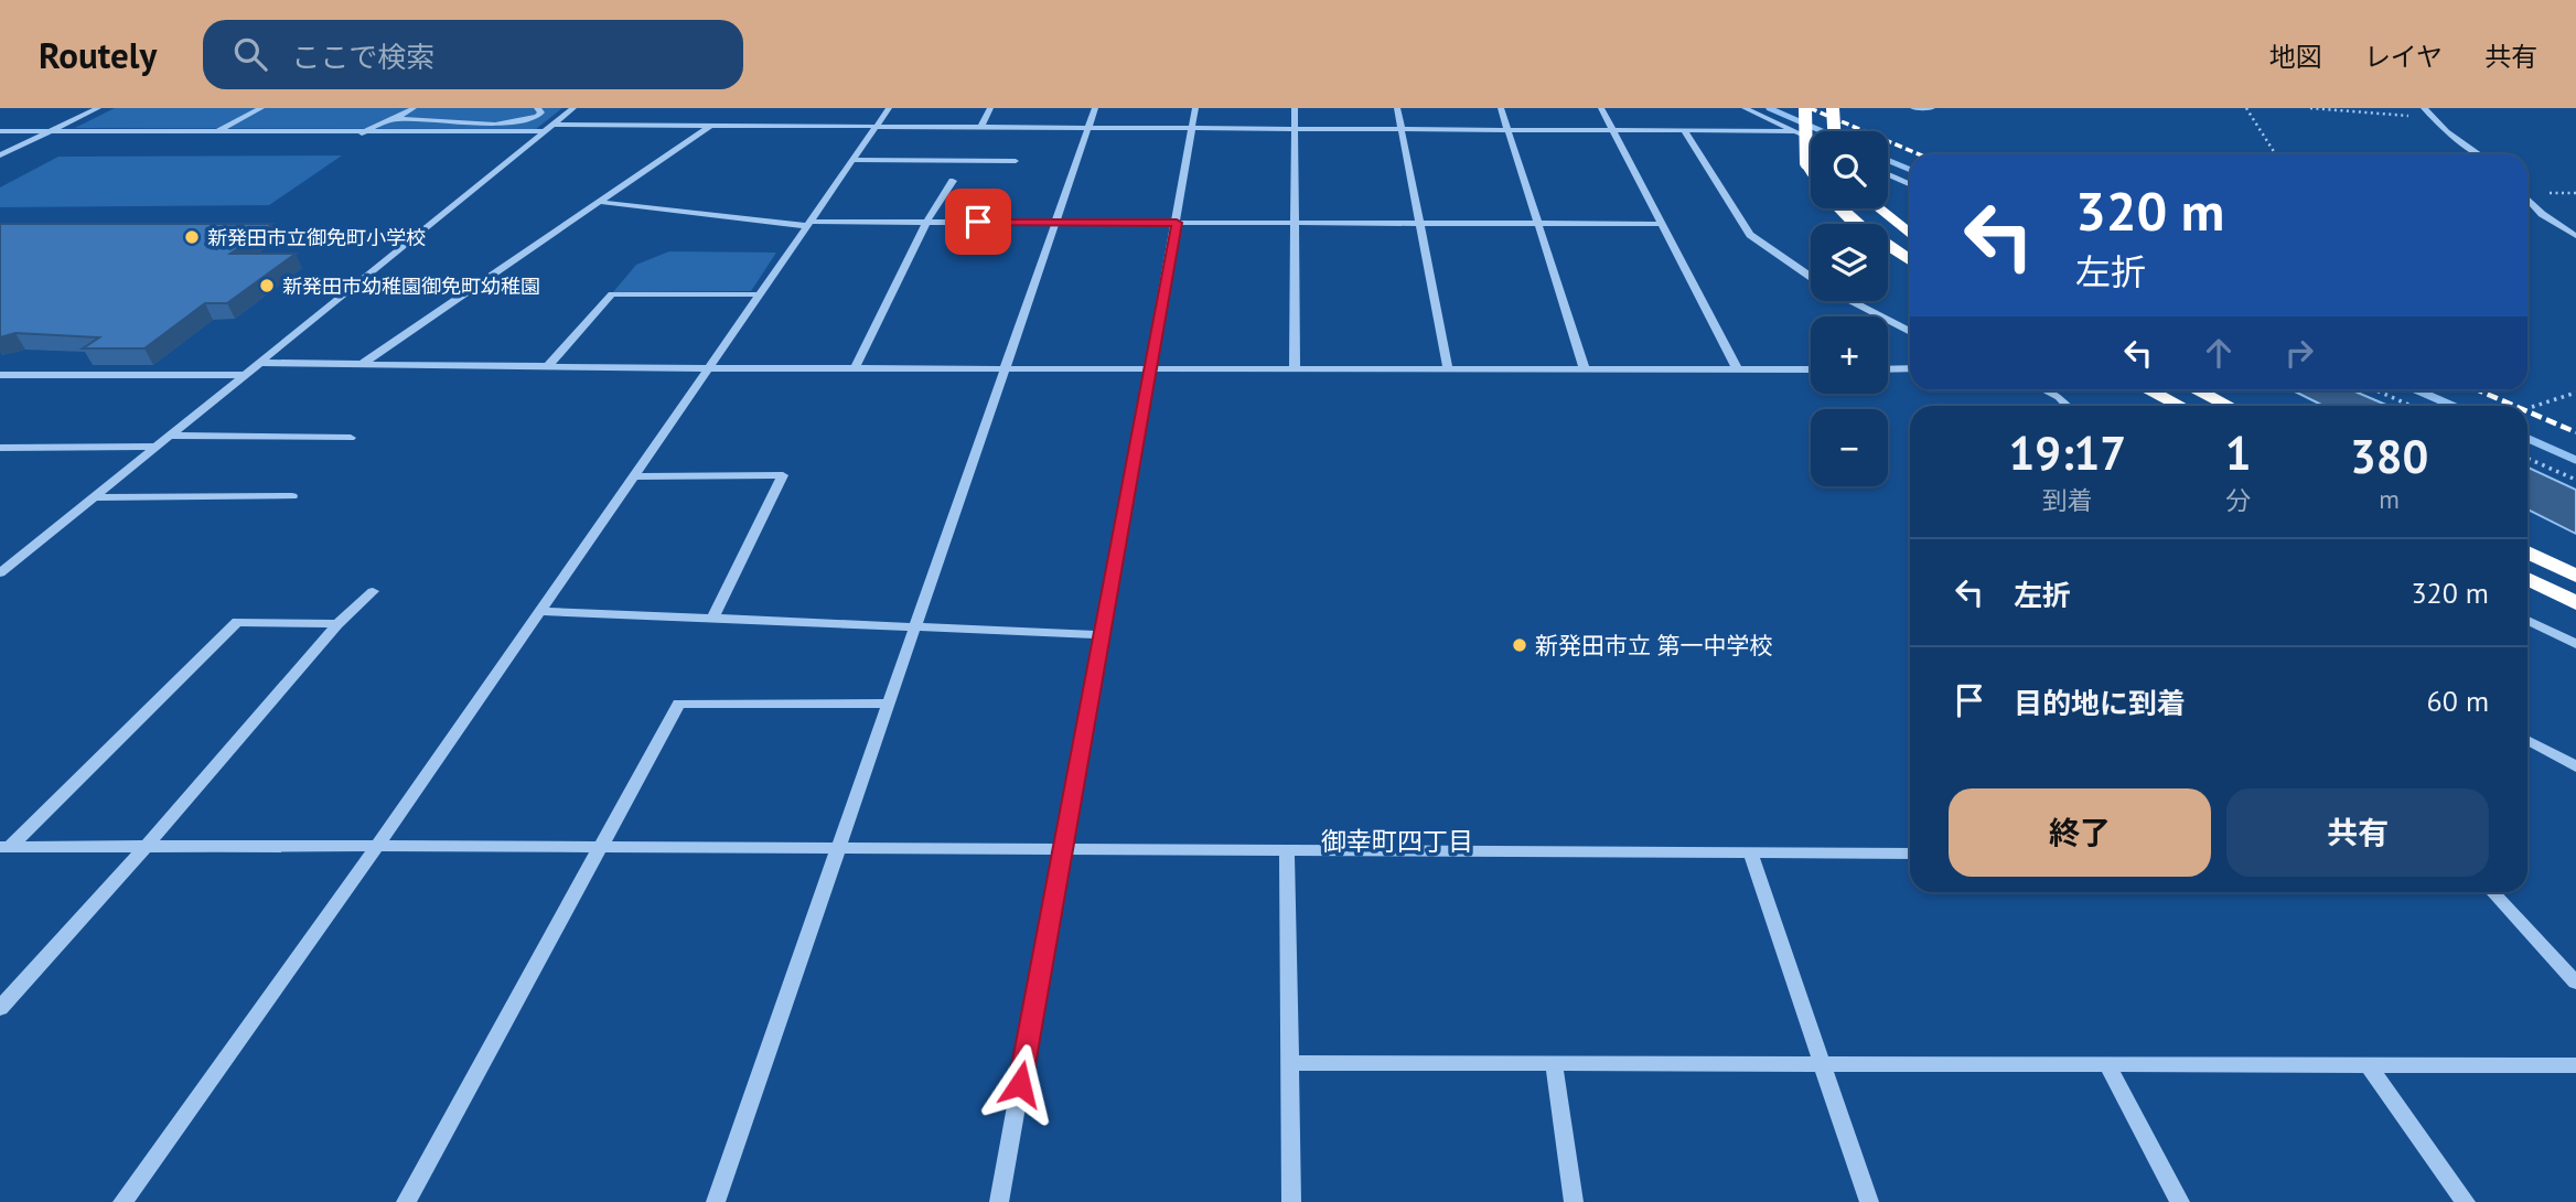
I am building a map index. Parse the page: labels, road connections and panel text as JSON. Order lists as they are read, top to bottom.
{
  "districts": ["御幸町四丁目"],
  "places": ["新発田市立御免町小学校", "新発田市幼稚園御免町幼稚園", "新発田市立 第一中学校"],
  "page": {
    "header": "Routely",
    "search": "ここで検索",
    "nav": ["地図", "レイヤ", "共有"],
    "map_buttons": ["+", "−"],
    "turn": ["320 m", "左折"],
    "eta": [
      "19:17",
      "到着",
      "1",
      "分",
      "380",
      "m"
    ],
    "list": [
      {
        "name": "左折",
        "value": "320 m"
      },
      {
        "name": "目的地に到着",
        "value": "60 m"
      }
    ],
    "buttons": ["終了", "共有"]
  }
}
